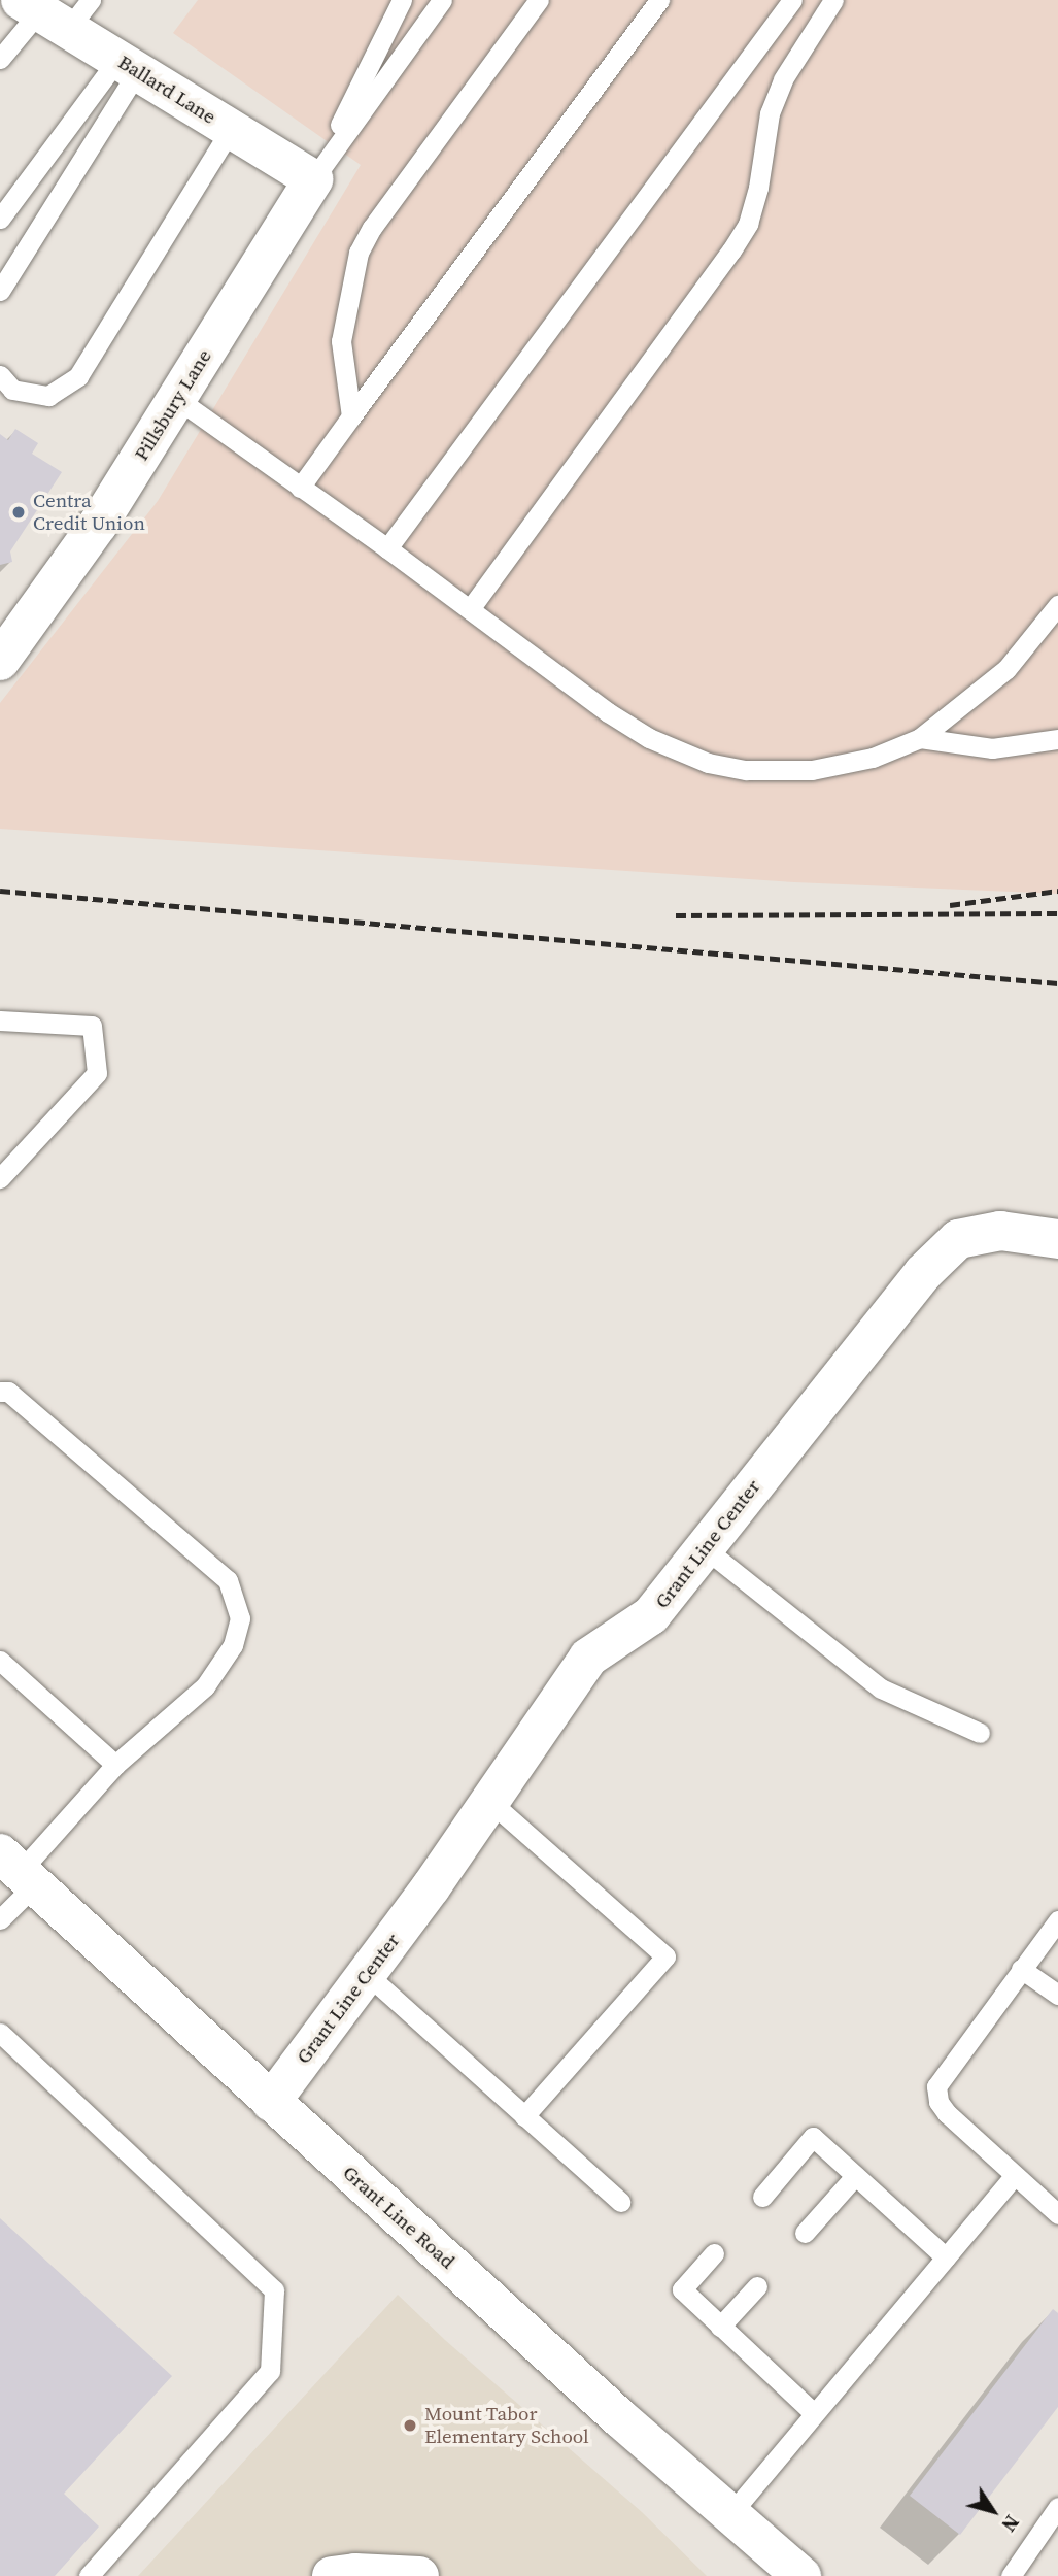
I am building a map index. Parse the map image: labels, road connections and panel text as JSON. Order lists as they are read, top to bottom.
{
  "streets": {
    "street": [
      "Ballard Lane",
      "Pillsbury Lane",
      "Grant Line Center",
      "Grant Line Road"
    ]
  },
  "crossings": [
    ["Ballard Lane", "Pillsbury Lane"],
    ["Grant Line Center", "Grant Line Road"]
  ],
  "places": ["Centra Credit Union", "Mount Tabor Elementary School"],
  "north": "bottom right"
}
